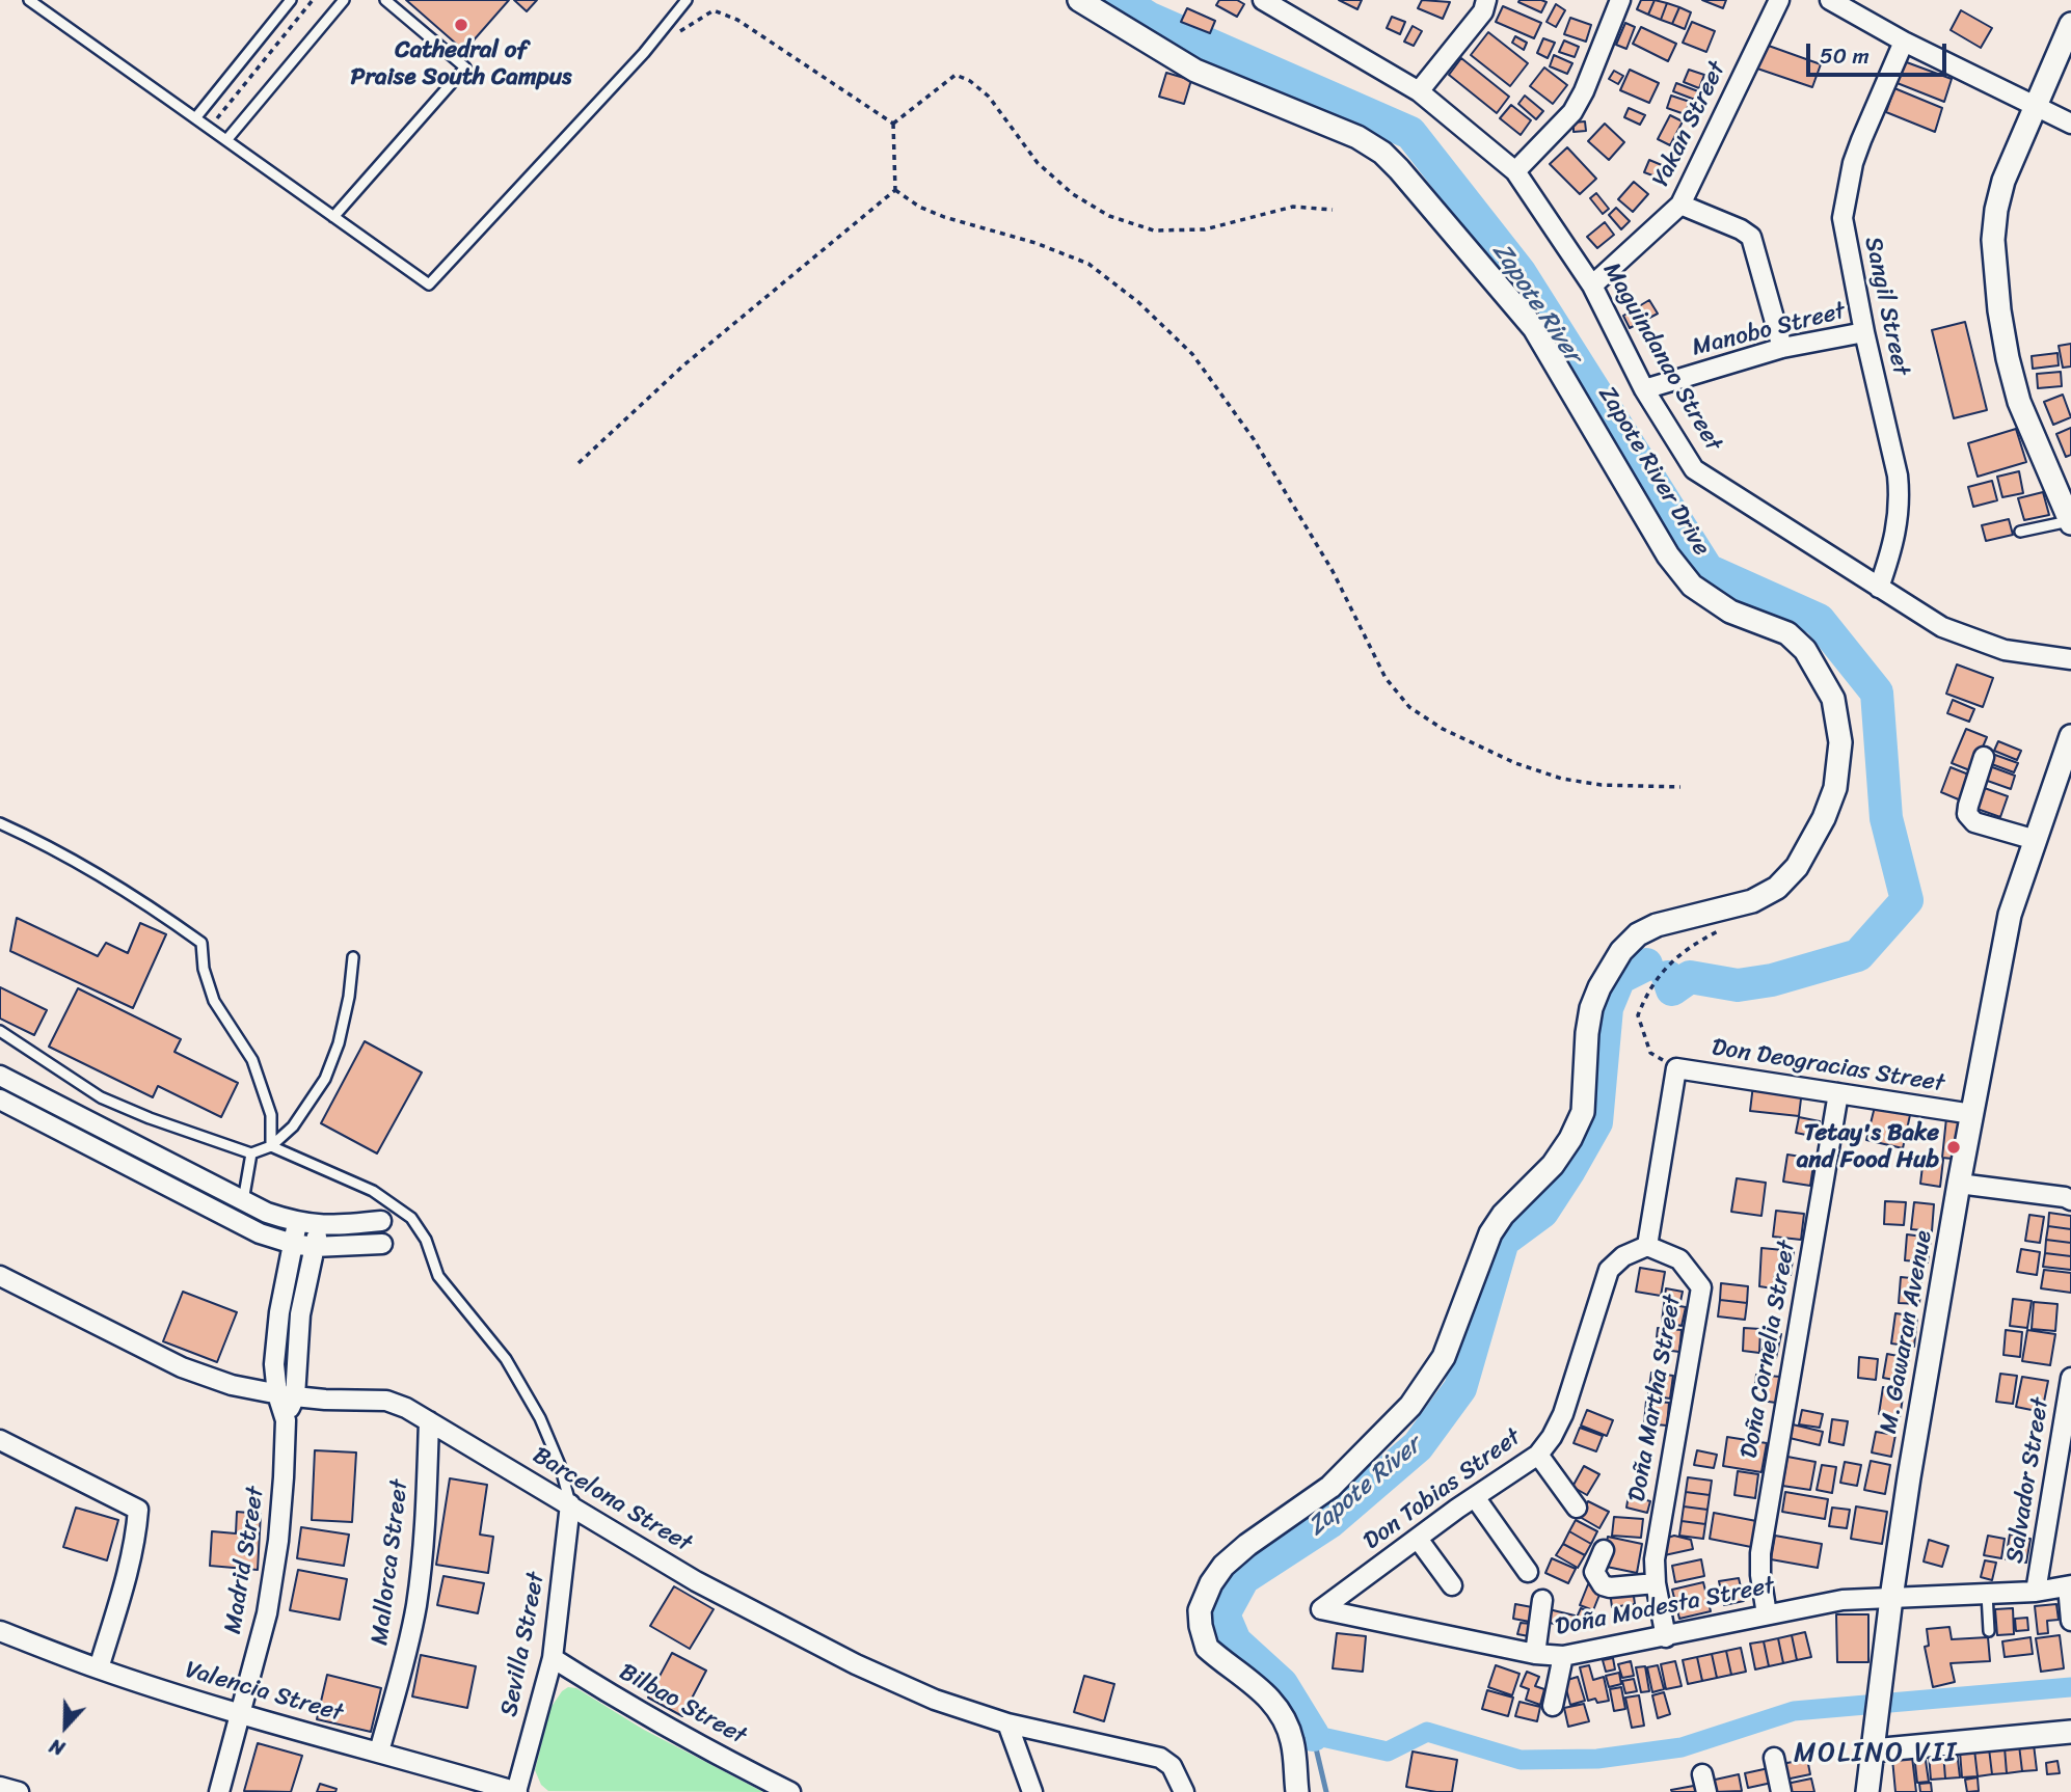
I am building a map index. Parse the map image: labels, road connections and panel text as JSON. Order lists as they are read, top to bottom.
{
  "streets": {
    "street": [
      "Yakan Street",
      "Sangil Street",
      "Manobo Street",
      "Maguindanao Street",
      "Zapote River Drive",
      "Don Deogracias Street",
      "M. Gawaran Avenue",
      "Doña Cornelia Street",
      "Doña Martha Street",
      "Salvador Street",
      "Don Tobias Street",
      "Barcelona Street",
      "Madrid Street",
      "Mallorca Street",
      "Doña Modesta Street",
      "Sevilla Street",
      "Valencia Street",
      "Bilbao Street"
    ]
  },
  "crossings": [
    ["Yakan Street", "Manobo Street"],
    ["Yakan Street", "Maguindanao Street"],
    ["Sangil Street", "Manobo Street"],
    ["Sangil Street", "Maguindanao Street"],
    ["Manobo Street", "Maguindanao Street"],
    ["Don Deogracias Street", "M. Gawaran Avenue"],
    ["Don Deogracias Street", "Doña Cornelia Street"],
    ["M. Gawaran Avenue", "Doña Modesta Street"],
    ["Doña Cornelia Street", "Doña Modesta Street"],
    ["Doña Martha Street", "Don Tobias Street"],
    ["Doña Martha Street", "Doña Modesta Street"],
    ["Salvador Street", "Doña Modesta Street"],
    ["Don Tobias Street", "Doña Modesta Street"],
    ["Barcelona Street", "Madrid Street"],
    ["Barcelona Street", "Mallorca Street"],
    ["Barcelona Street", "Sevilla Street"],
    ["Madrid Street", "Valencia Street"],
    ["Mallorca Street", "Valencia Street"],
    ["Sevilla Street", "Valencia Street"],
    ["Sevilla Street", "Bilbao Street"]
  ],
  "districts": ["MOLINO VII"],
  "water": ["Zapote River"],
  "places": ["Cathedral of Praise South Campus", "Tetay's Bake and Food Hub"],
  "scale_bar": "50 m",
  "north": "bottom"
}
